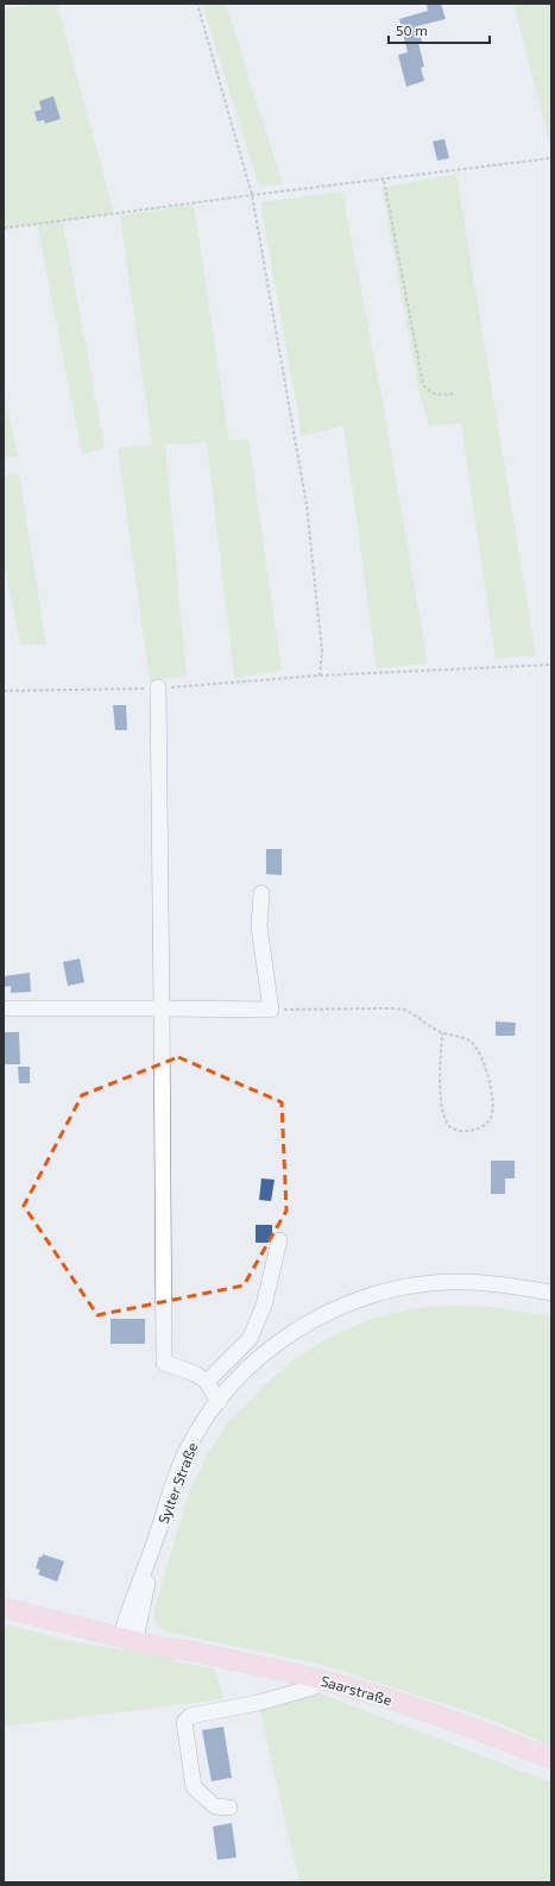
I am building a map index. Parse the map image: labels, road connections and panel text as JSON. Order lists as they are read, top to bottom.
{
  "streets": {
    "main road": ["Saarstraße"],
    "street": ["Sylter Straße"]
  },
  "crossings": [
    ["Sylter Straße", "Saarstraße"]
  ],
  "scale_bar": "50 m"
}
